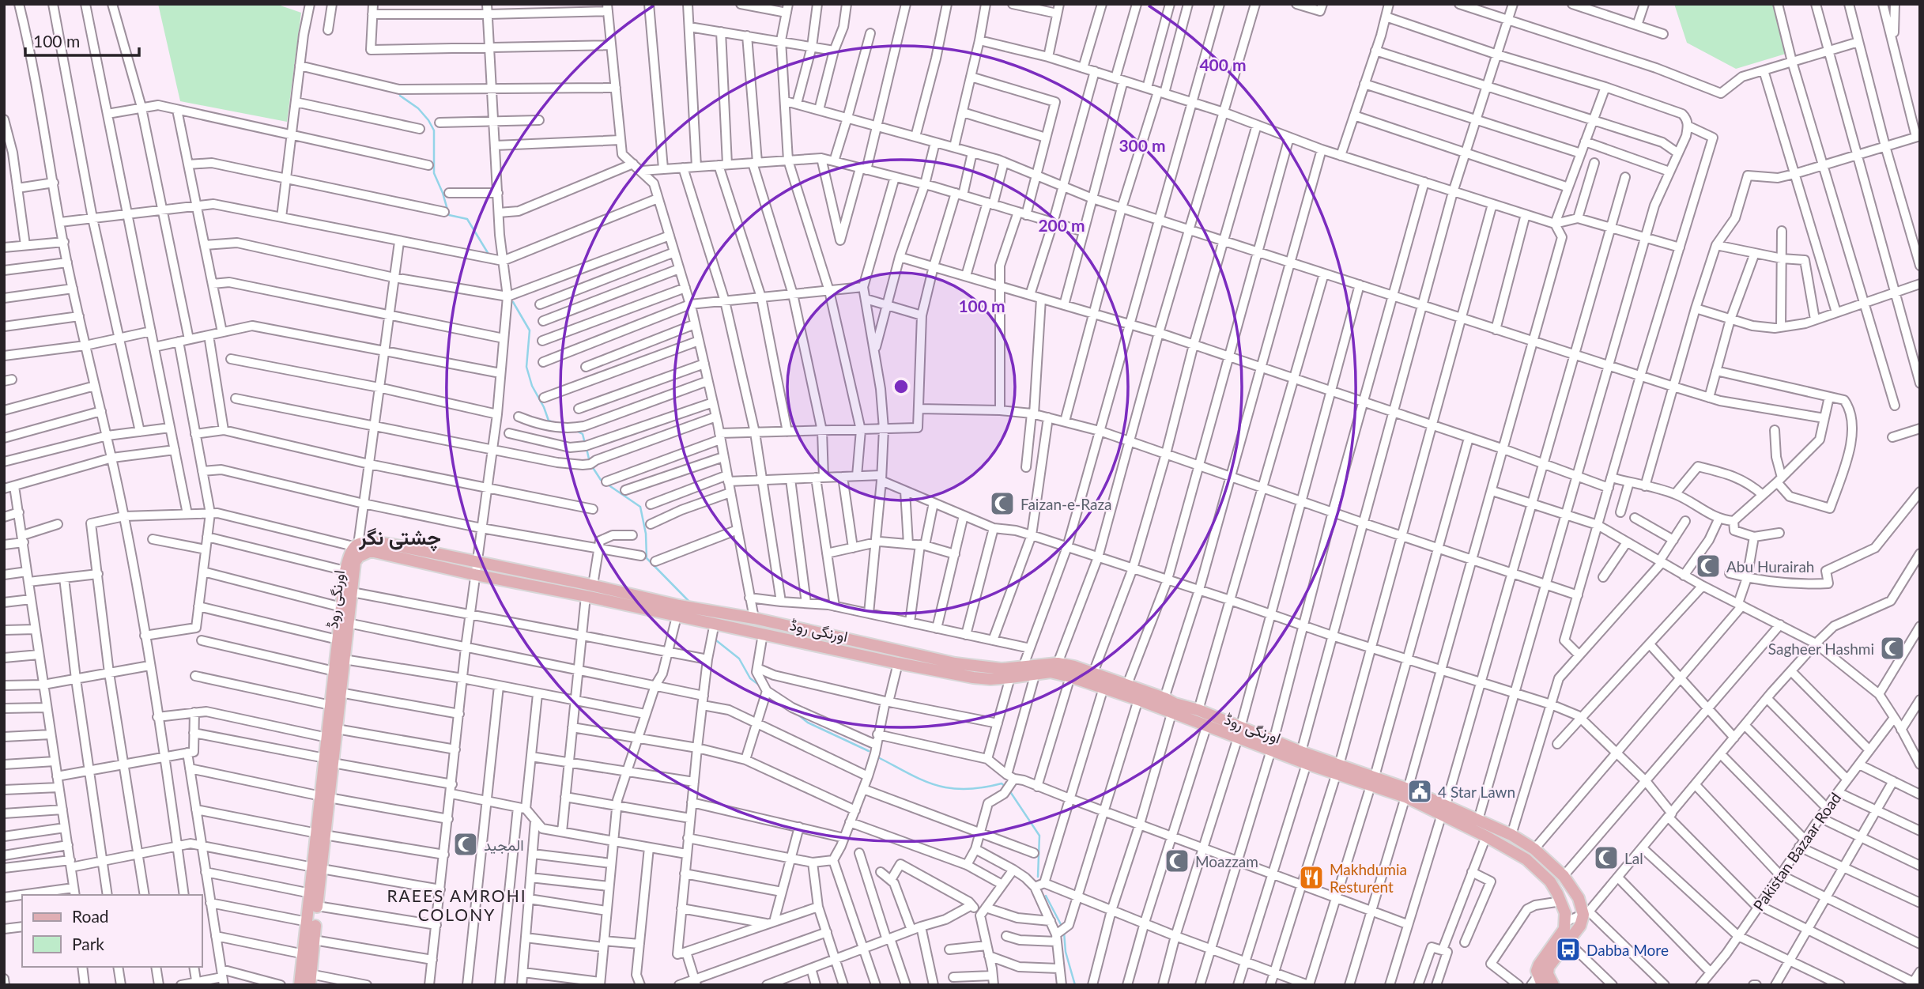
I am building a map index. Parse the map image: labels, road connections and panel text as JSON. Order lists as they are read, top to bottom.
{
  "streets": {
    "main road": ["اورنگی روڈ"],
    "street": ["Pakistan Bazaar Road"]
  },
  "districts": ["چشتی نگر", "RAEES AMROHI COLONY"],
  "places": {
    "mosque": [
      "Faizan-e-Raza",
      "Abu Hurairah",
      "Sagheer Hashmi",
      "المجید",
      "Lal",
      "Moazzam"
    ],
    "public building": ["4 Star Lawn"],
    "restaurant": ["Makhdumia Resturent"],
    "bus stop": ["Dabba More"]
  },
  "legend": ["Road", "Park"],
  "scale_bar": "100 m",
  "rings": [
    "400 m",
    "300 m",
    "200 m",
    "100 m"
  ]
}
